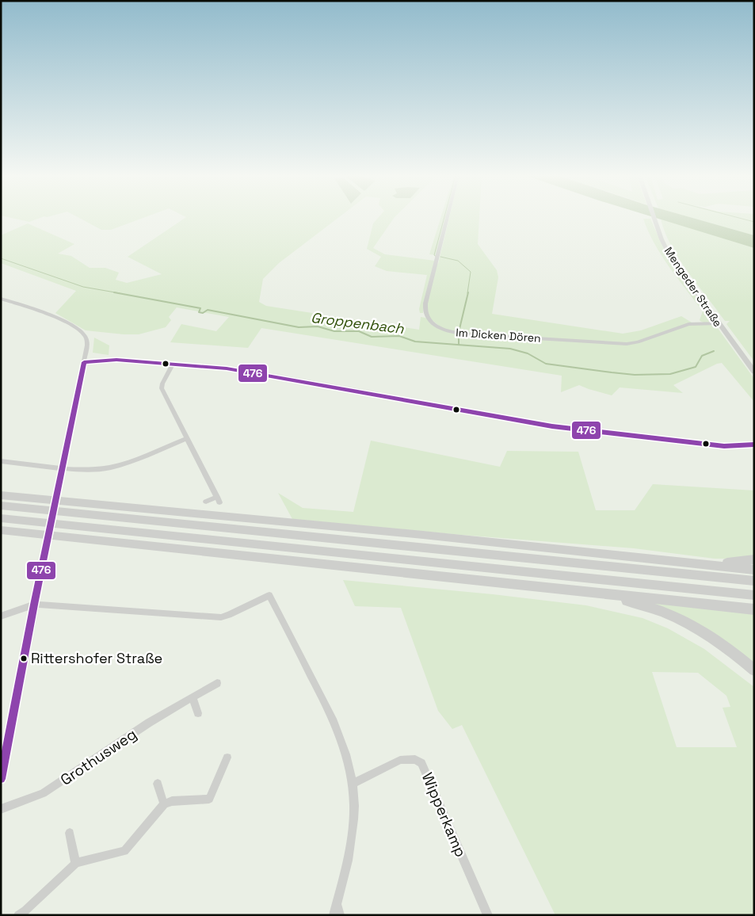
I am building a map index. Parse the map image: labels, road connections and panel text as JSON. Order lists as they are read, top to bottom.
{
  "streets": {
    "main road": ["Mengeder Straße"],
    "street": ["Im Dicken Dören", "Grothusweg", "Wipperkamp"]
  },
  "crossings": [
    ["Mengeder Straße", "Im Dicken Dören"]
  ],
  "water": ["Groppenbach"],
  "places": ["Rittershofer Straße"],
  "lines": ["transit line 476"]
}
